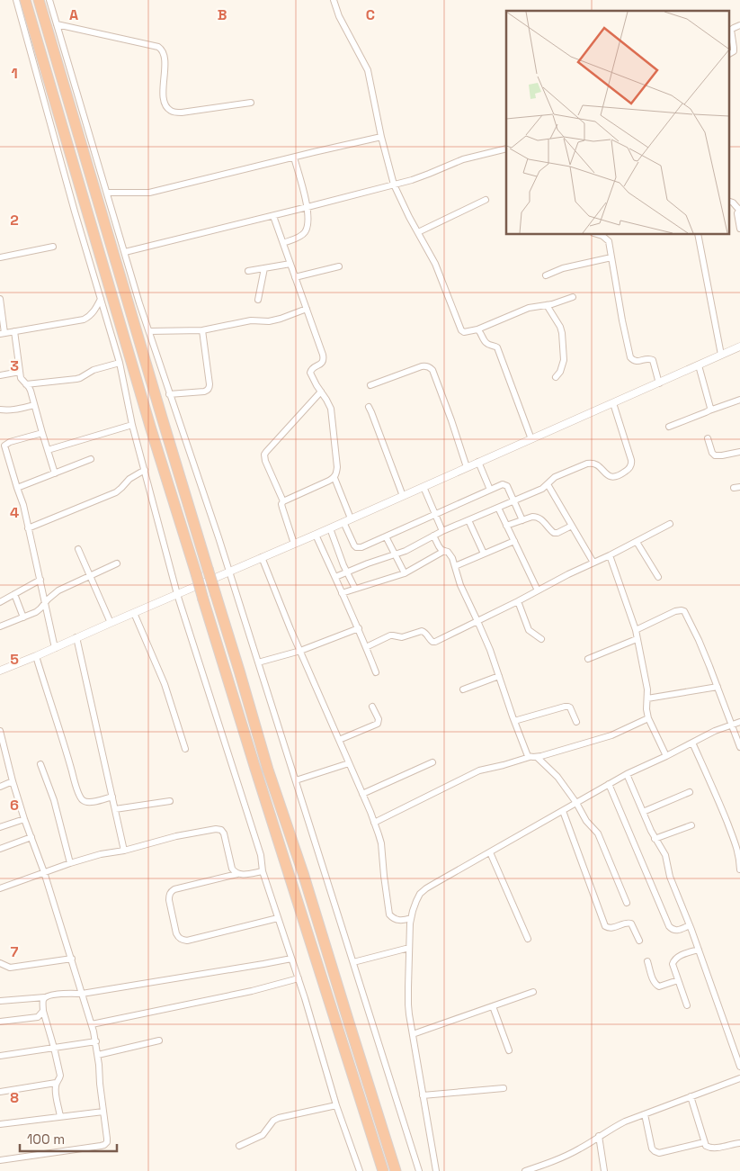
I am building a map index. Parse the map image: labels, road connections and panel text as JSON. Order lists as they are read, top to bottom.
{
  "scale_bar": "100 m",
  "grid": {
    "columns": ["A", "B", "C"],
    "rows": [
      "1",
      "2",
      "3",
      "4",
      "5",
      "6",
      "7",
      "8"
    ]
  }
}
